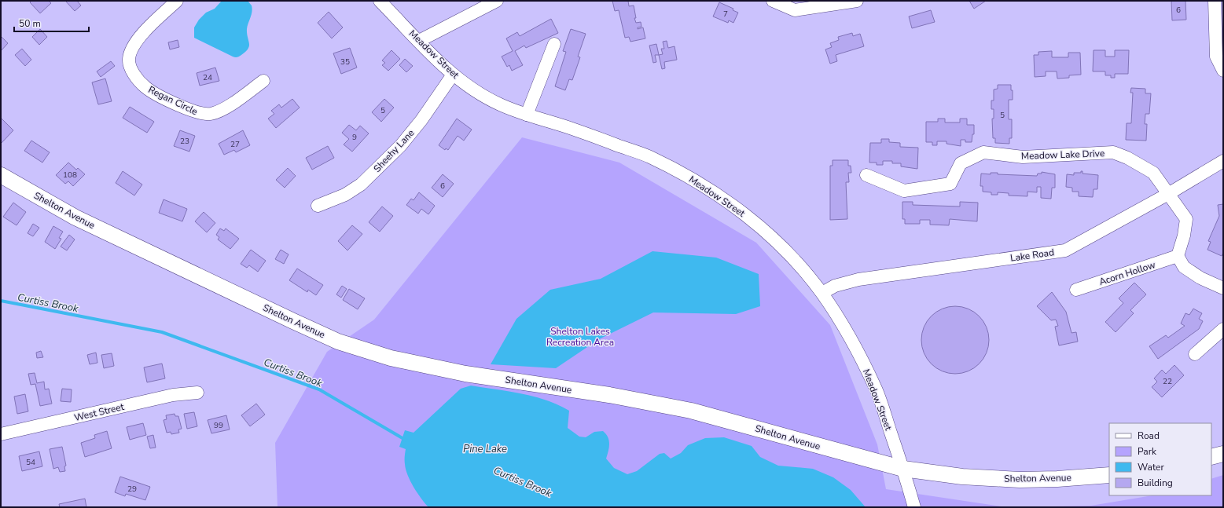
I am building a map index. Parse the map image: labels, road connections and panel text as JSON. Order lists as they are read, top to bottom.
{
  "streets": {
    "main road": ["Shelton Avenue"],
    "street": [
      "Meadow Street",
      "Regan Circle",
      "Sheehy Lane",
      "Meadow Lake Drive",
      "Lake Road",
      "Acorn Hollow",
      "West Street"
    ]
  },
  "crossings": [
    ["Meadow Street", "Sheehy Lane"],
    ["Meadow Street", "Shelton Avenue"],
    ["Meadow Street", "Lake Road"],
    ["Meadow Lake Drive", "Lake Road"]
  ],
  "water": ["Curtiss Brook", "Pine Lake"],
  "parks": ["Shelton Lakes Recreation Area"],
  "house_numbers": [
    "6",
    "7",
    "35",
    "24",
    "5",
    "5",
    "9",
    "23",
    "27",
    "108",
    "6",
    "22",
    "99",
    "54",
    "29"
  ],
  "legend": [
    "Road",
    "Park",
    "Water",
    "Building"
  ],
  "scale_bar": "50 m"
}
